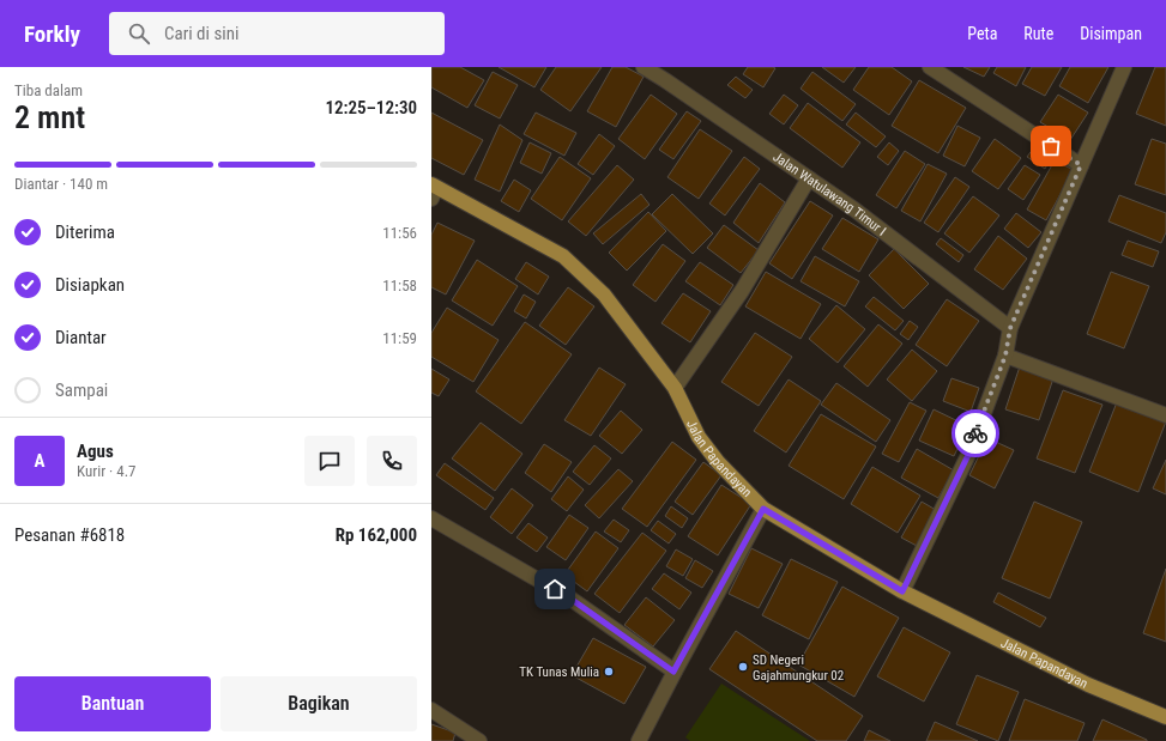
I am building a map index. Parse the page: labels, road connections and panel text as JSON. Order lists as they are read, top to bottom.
{
  "streets": {
    "main road": ["Jalan Papandayan"],
    "street": ["Jalan Watulawang Timur I"]
  },
  "places": ["SD Negeri Gajahmungkur 02", "TK Tunas Mulia"],
  "page": {
    "header": "Forkly",
    "search": "Cari di sini",
    "nav": ["Peta", "Rute", "Disimpan"],
    "heading": ["2 mnt", "Tiba dalam", "12:25–12:30"],
    "panel": [
      "Agus",
      "Kurir · 4.7",
      "Pesanan #6818",
      "Rp 162,000"
    ],
    "bar": "Diantar · 140 m",
    "list": [
      ["Diterima", "11:56"],
      ["Disiapkan", "11:58"],
      ["Diantar", "11:59"],
      "Sampai"
    ],
    "round": "A",
    "buttons": ["Bantuan", "Bagikan"]
  }
}
